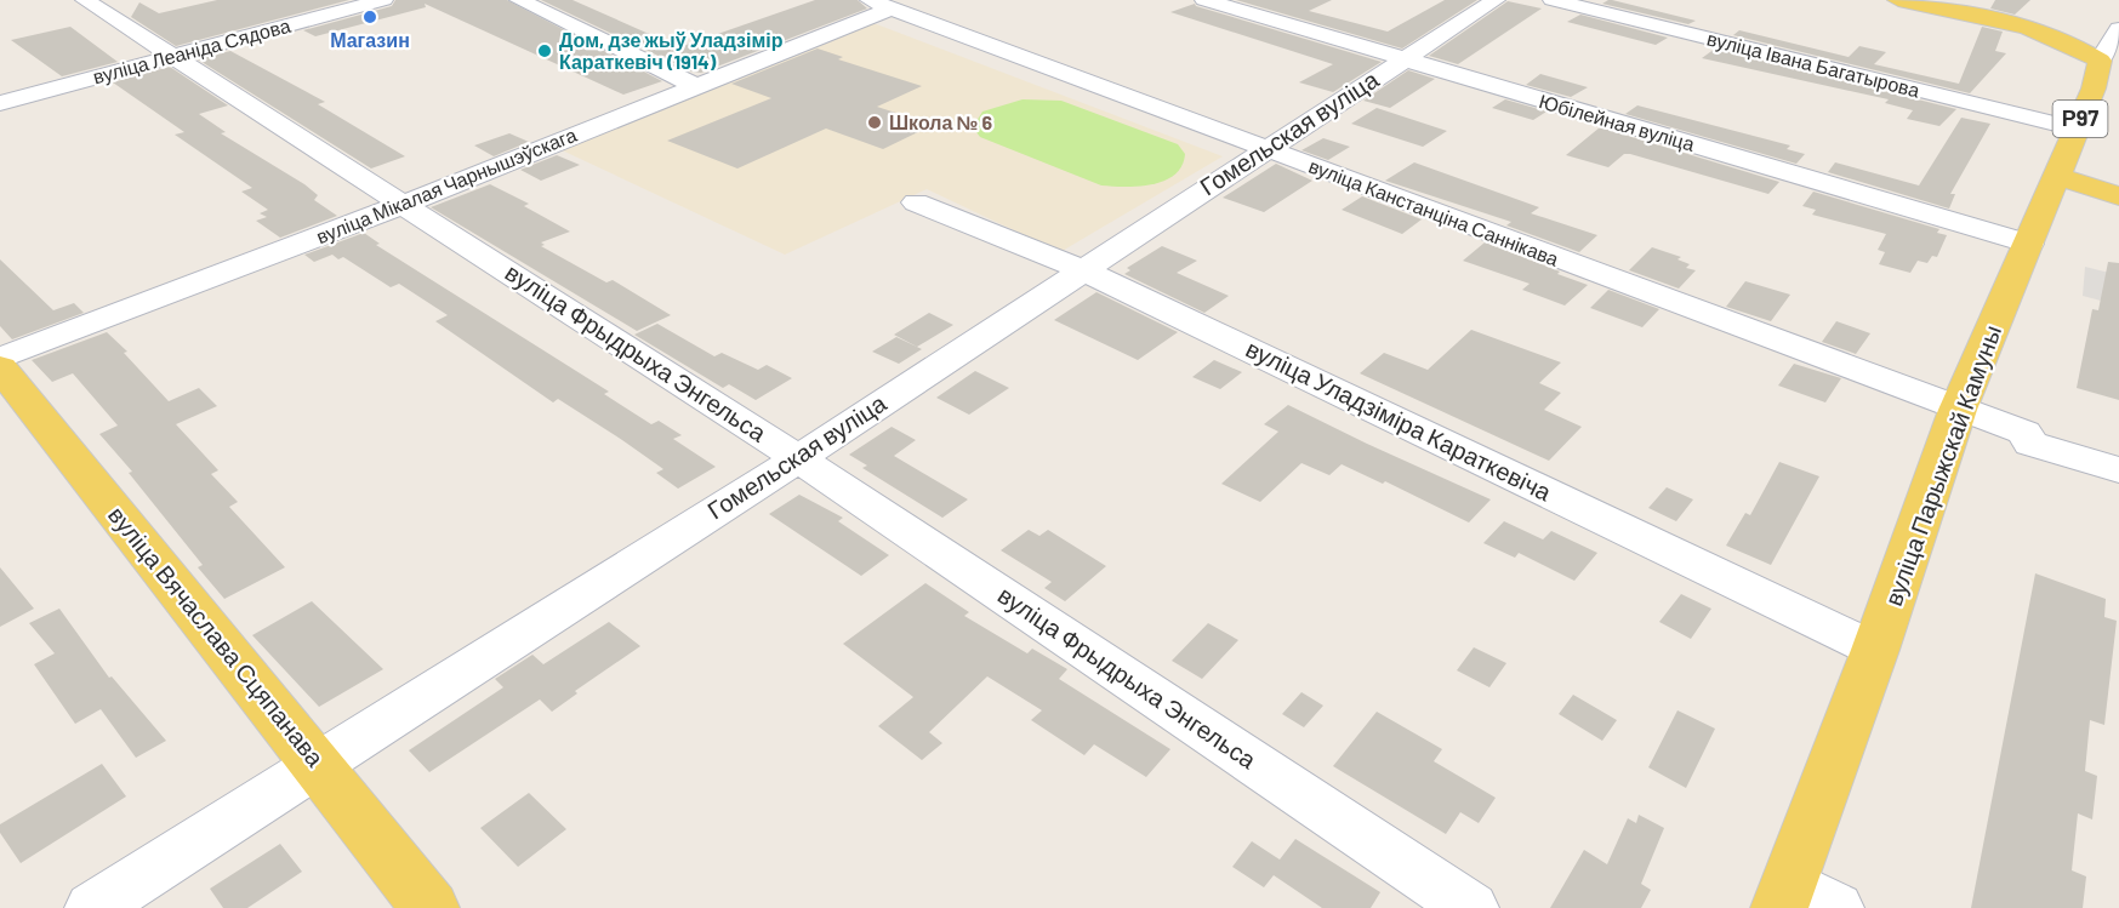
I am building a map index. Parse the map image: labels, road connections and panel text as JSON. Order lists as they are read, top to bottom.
{
  "streets": {
    "main road": ["Р97", "вуліца Парыжскай Камуны", "вуліца Вячаслава Сцяпанава"],
    "street": [
      "вуліца Леаніда Сядова",
      "вуліца Івана Багатырова",
      "Юбілейная вуліца",
      "Гомельская вуліца",
      "вуліца Мікалая Чарнышэўскага",
      "вуліца Канстанціна Саннікава",
      "вуліца Фрыдрыха Энгельса",
      "вуліца Уладзіміра Караткевіча"
    ]
  },
  "crossings": [
    ["вуліца Леаніда Сядова", "вуліца Фрыдрыха Энгельса"],
    ["вуліца Івана Багатырова", "вуліца Парыжскай Камуны"],
    ["Юбілейная вуліца", "Гомельская вуліца"],
    ["Юбілейная вуліца", "вуліца Парыжскай Камуны"],
    ["Гомельская вуліца", "вуліца Канстанціна Саннікава"],
    ["Гомельская вуліца", "вуліца Фрыдрыха Энгельса"],
    ["Гомельская вуліца", "вуліца Уладзіміра Караткевіча"],
    ["Гомельская вуліца", "вуліца Вячаслава Сцяпанава"],
    ["вуліца Мікалая Чарнышэўскага", "вуліца Канстанціна Саннікава"],
    ["вуліца Мікалая Чарнышэўскага", "вуліца Фрыдрыха Энгельса"],
    ["вуліца Канстанціна Саннікава", "вуліца Парыжскай Камуны"],
    ["вуліца Уладзіміра Караткевіча", "вуліца Парыжскай Камуны"]
  ],
  "places": ["Магазин", "Дом, дзе жыў Уладзімір Караткевіч (1914)", "Школа № 6"]
}
